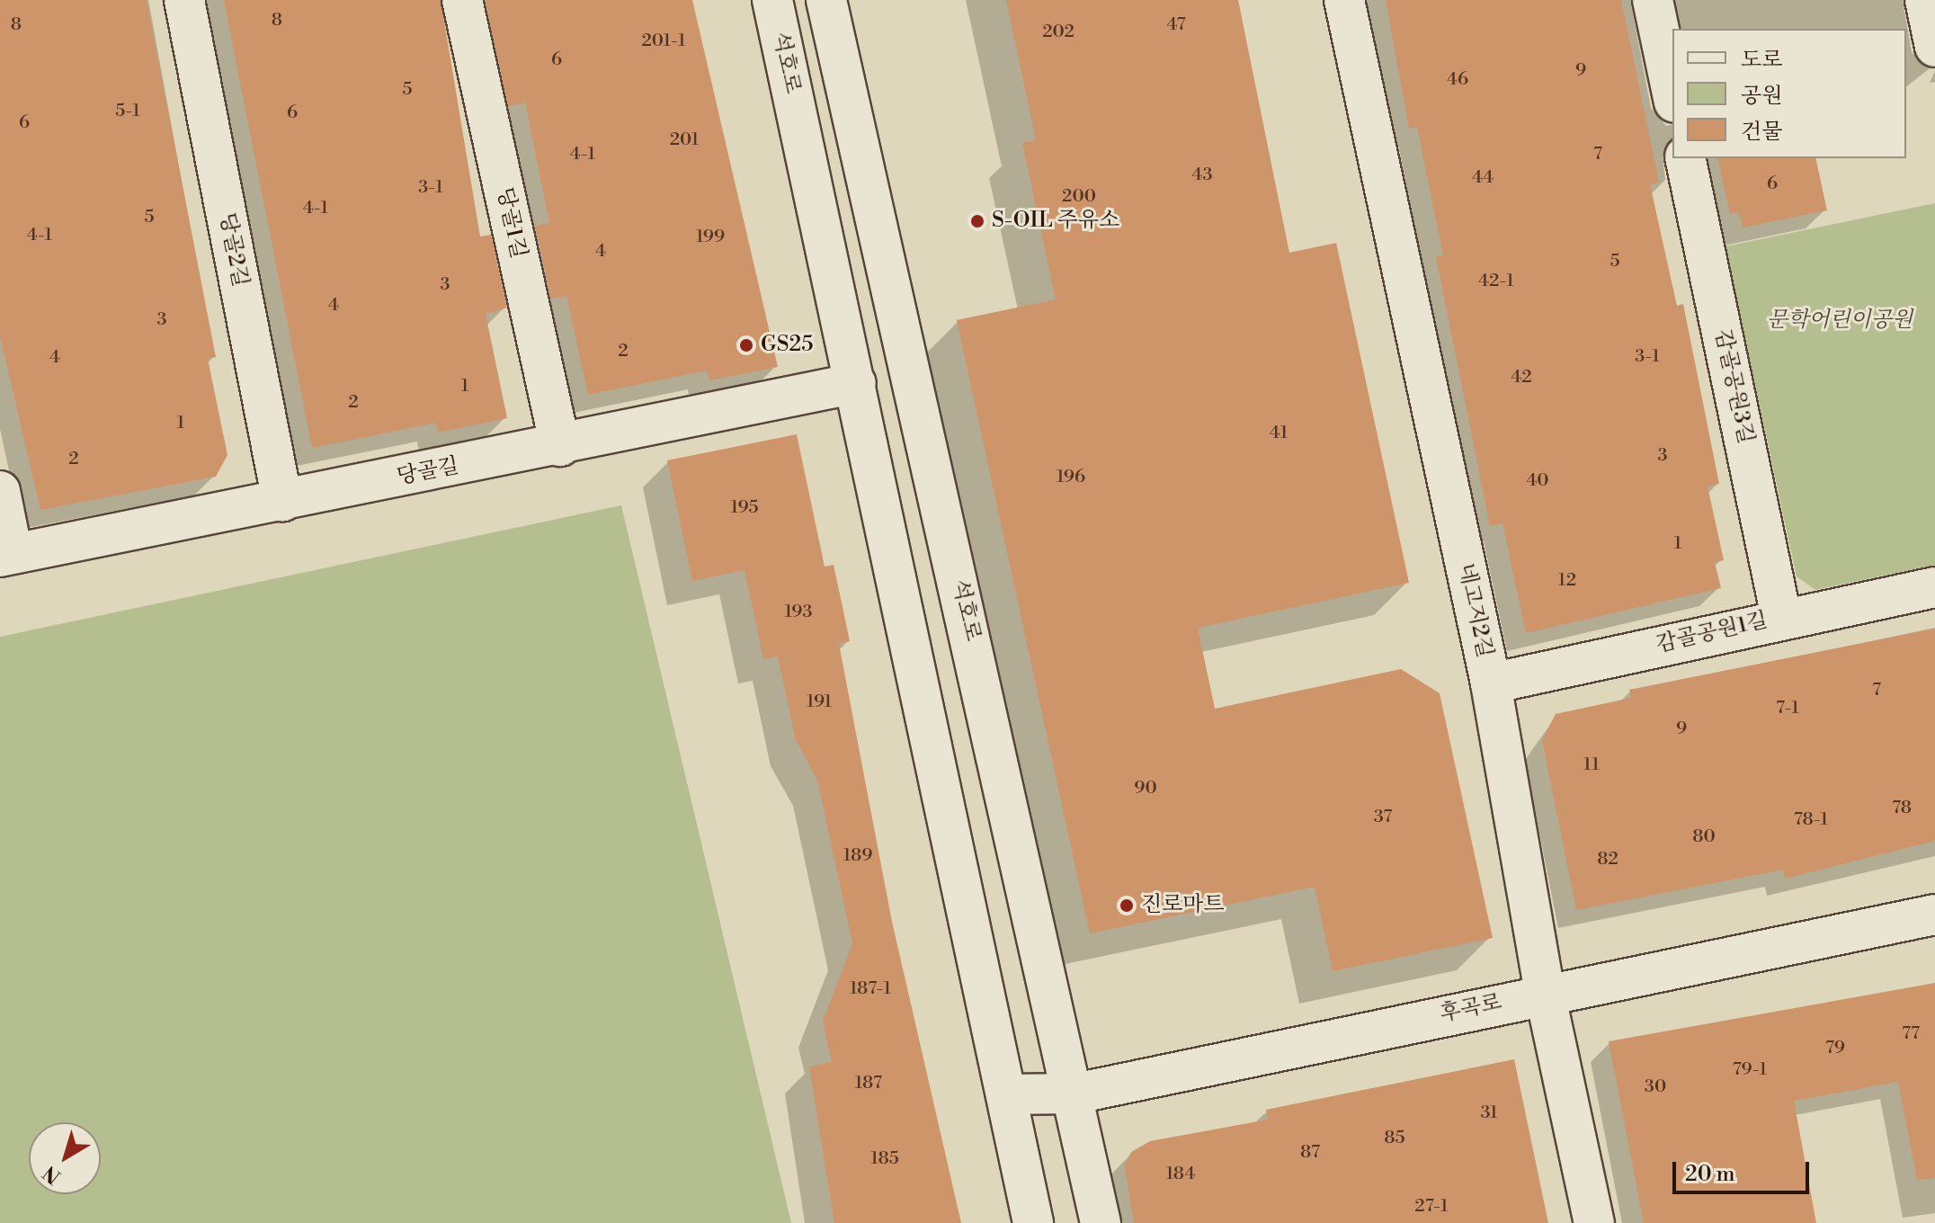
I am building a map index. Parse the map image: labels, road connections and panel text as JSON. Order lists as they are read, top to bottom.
{
  "streets": {
    "street": [
      "석호로",
      "당골1길",
      "당골2길",
      "감골공원3길",
      "당골길",
      "네고지2길",
      "감골공원1길",
      "후곡로"
    ]
  },
  "crossings": [
    ["석호로", "당골길"],
    ["석호로", "후곡로"],
    ["당골1길", "당골길"],
    ["당골2길", "당골길"],
    ["감골공원3길", "감골공원1길"],
    ["네고지2길", "감골공원1길"],
    ["네고지2길", "후곡로"]
  ],
  "parks": ["문학어린이공원"],
  "places": ["S-OIL 주유소", "GS25", "진로마트"],
  "house_numbers": [
    "8",
    "8",
    "47",
    "202",
    "201-1",
    "6",
    "9",
    "46",
    "5",
    "5-1",
    "6",
    "6",
    "201",
    "4-1",
    "7",
    "43",
    "44",
    "6",
    "3-1",
    "200",
    "4-1",
    "5",
    "4-1",
    "199",
    "4",
    "5",
    "42-1",
    "3",
    "4",
    "3",
    "2",
    "3-1",
    "4",
    "42",
    "1",
    "2",
    "1",
    "41",
    "3",
    "2",
    "196",
    "40",
    "195",
    "1",
    "12",
    "193",
    "7",
    "191",
    "7-1",
    "9",
    "11",
    "90",
    "78",
    "37",
    "78-1",
    "80",
    "189",
    "82",
    "187-1",
    "77",
    "79",
    "79-1",
    "187",
    "30",
    "31",
    "85",
    "87",
    "185",
    "184",
    "27-1"
  ],
  "legend": ["도로", "공원", "건물"],
  "scale_bar": "20 m",
  "north": "bottom left"
}
